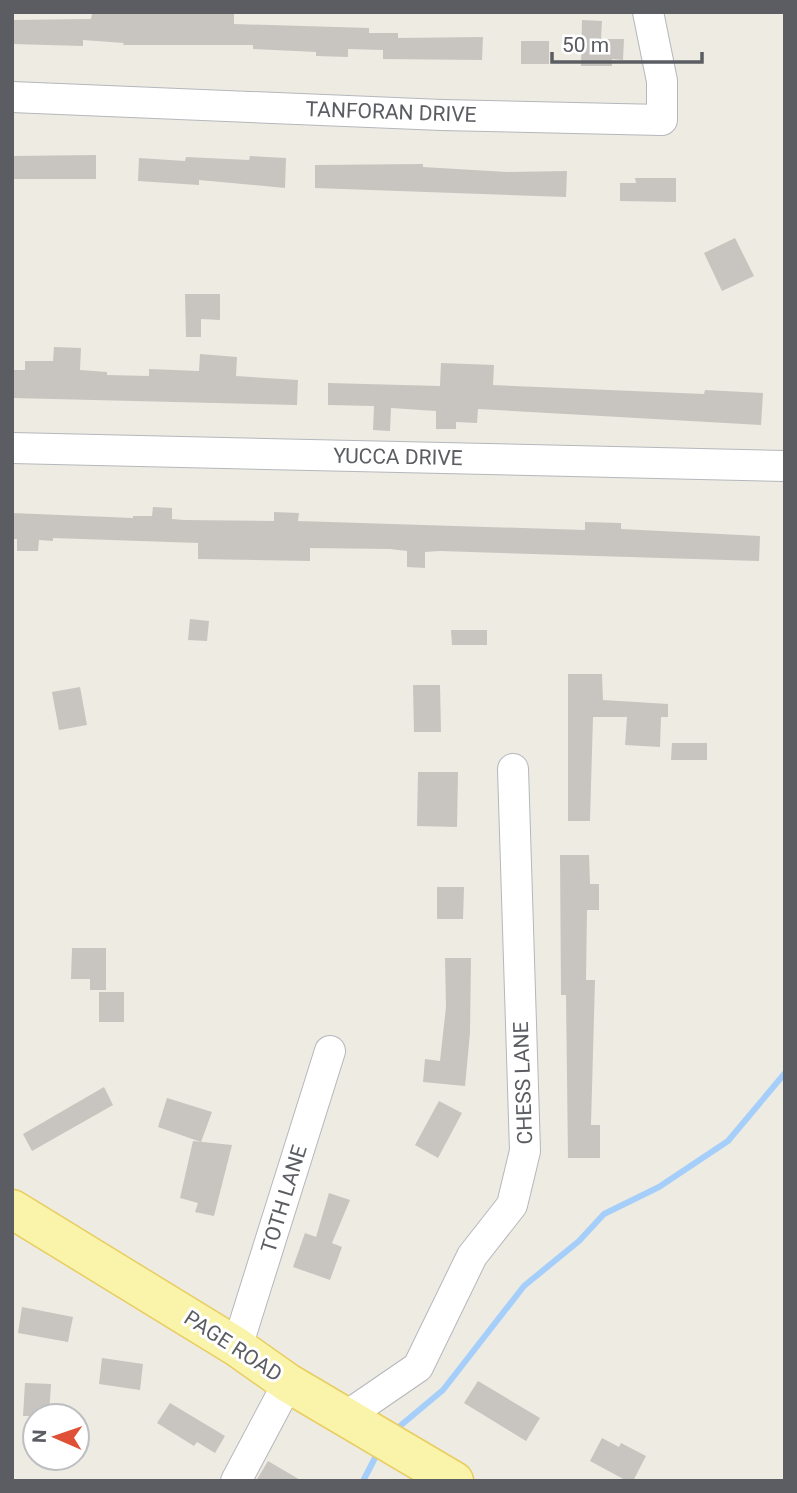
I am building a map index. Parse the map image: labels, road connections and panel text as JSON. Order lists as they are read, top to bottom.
{
  "streets": {
    "main road": ["PAGE ROAD"],
    "street": [
      "TANFORAN DRIVE",
      "YUCCA DRIVE",
      "CHESS LANE",
      "TOTH LANE"
    ]
  },
  "crossings": [
    ["CHESS LANE", "PAGE ROAD"],
    ["TOTH LANE", "PAGE ROAD"]
  ],
  "scale_bar": "50 m",
  "north": "left"
}
